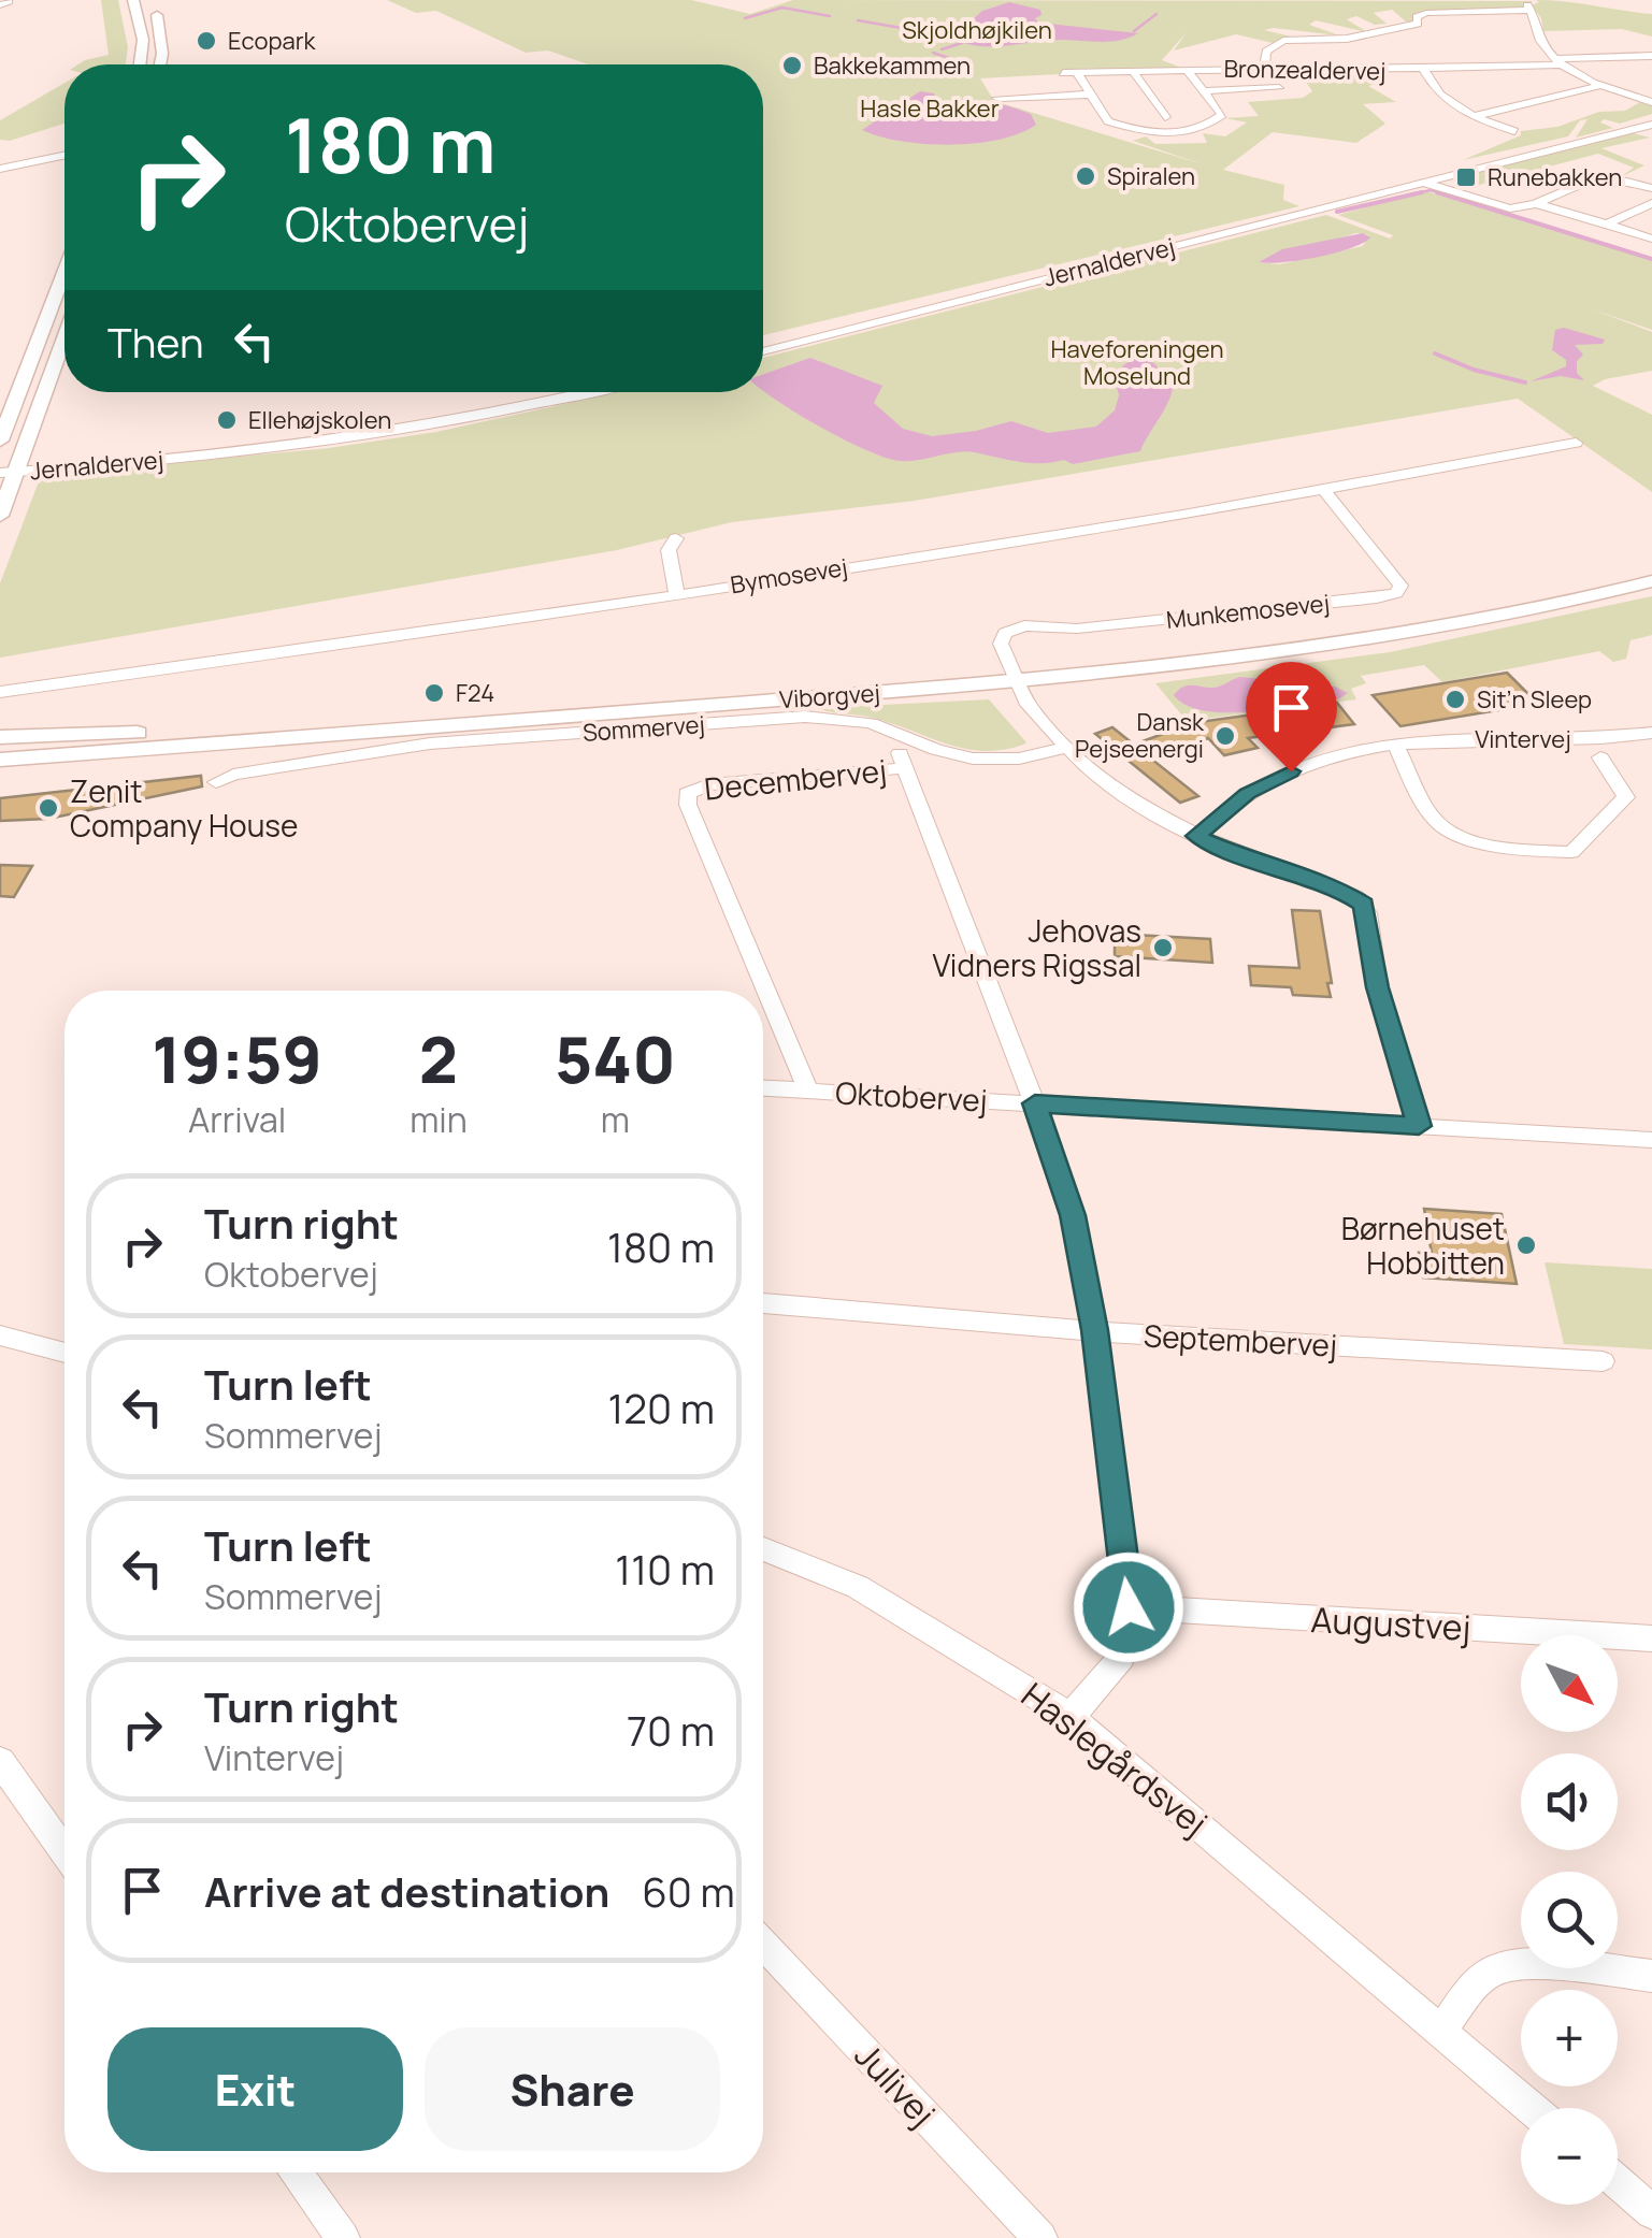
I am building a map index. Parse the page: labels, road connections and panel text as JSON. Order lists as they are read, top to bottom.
{
  "streets": {
    "main road": ["Viborgvej"],
    "street": [
      "Bronzealdervej",
      "Jernaldervej",
      "Bymosevej",
      "Munkemosevej",
      "Sommervej",
      "Vintervej",
      "Decembervej",
      "Oktobervej",
      "Septembervej",
      "Augustvej",
      "Haslegårdsvej",
      "Julivej"
    ]
  },
  "crossings": [
    ["Bymosevej", "Munkemosevej"],
    ["Munkemosevej", "Viborgvej"],
    ["Decembervej", "Oktobervej"]
  ],
  "parks": ["Skjoldhøjkilen", "Hasle Bakker", "Haveforeningen Moselund"],
  "places": {
    "other": [
      "Ecopark",
      "Bakkekammen",
      "Spiralen",
      "Ellehøjskolen",
      "F24",
      "Sit’n Sleep",
      "Dansk Pejseenergi",
      "Zenit Company House",
      "Jehovas Vidners Rigssal",
      "Børnehuset Hobbitten"
    ],
    "transit": ["Runebakken"]
  },
  "north": "bottom right",
  "page": {
    "turn": ["180 m", "Oktobervej"],
    "then": "Then",
    "eta": [
      "19:59",
      "Arrival",
      "2",
      "min",
      "540",
      "m"
    ],
    "list": [
      {
        "name": "Turn right",
        "note": "Oktobervej",
        "value": "180 m"
      },
      {
        "name": "Turn left",
        "note": "Sommervej",
        "value": "120 m"
      },
      {
        "name": "Turn left",
        "note": "Sommervej",
        "value": "110 m"
      },
      {
        "name": "Turn right",
        "note": "Vintervej",
        "value": "70 m"
      },
      {
        "name": "Arrive at destination",
        "value": "60 m"
      }
    ],
    "map_buttons": ["+", "−"],
    "buttons": ["Exit", "Share"]
  }
}
